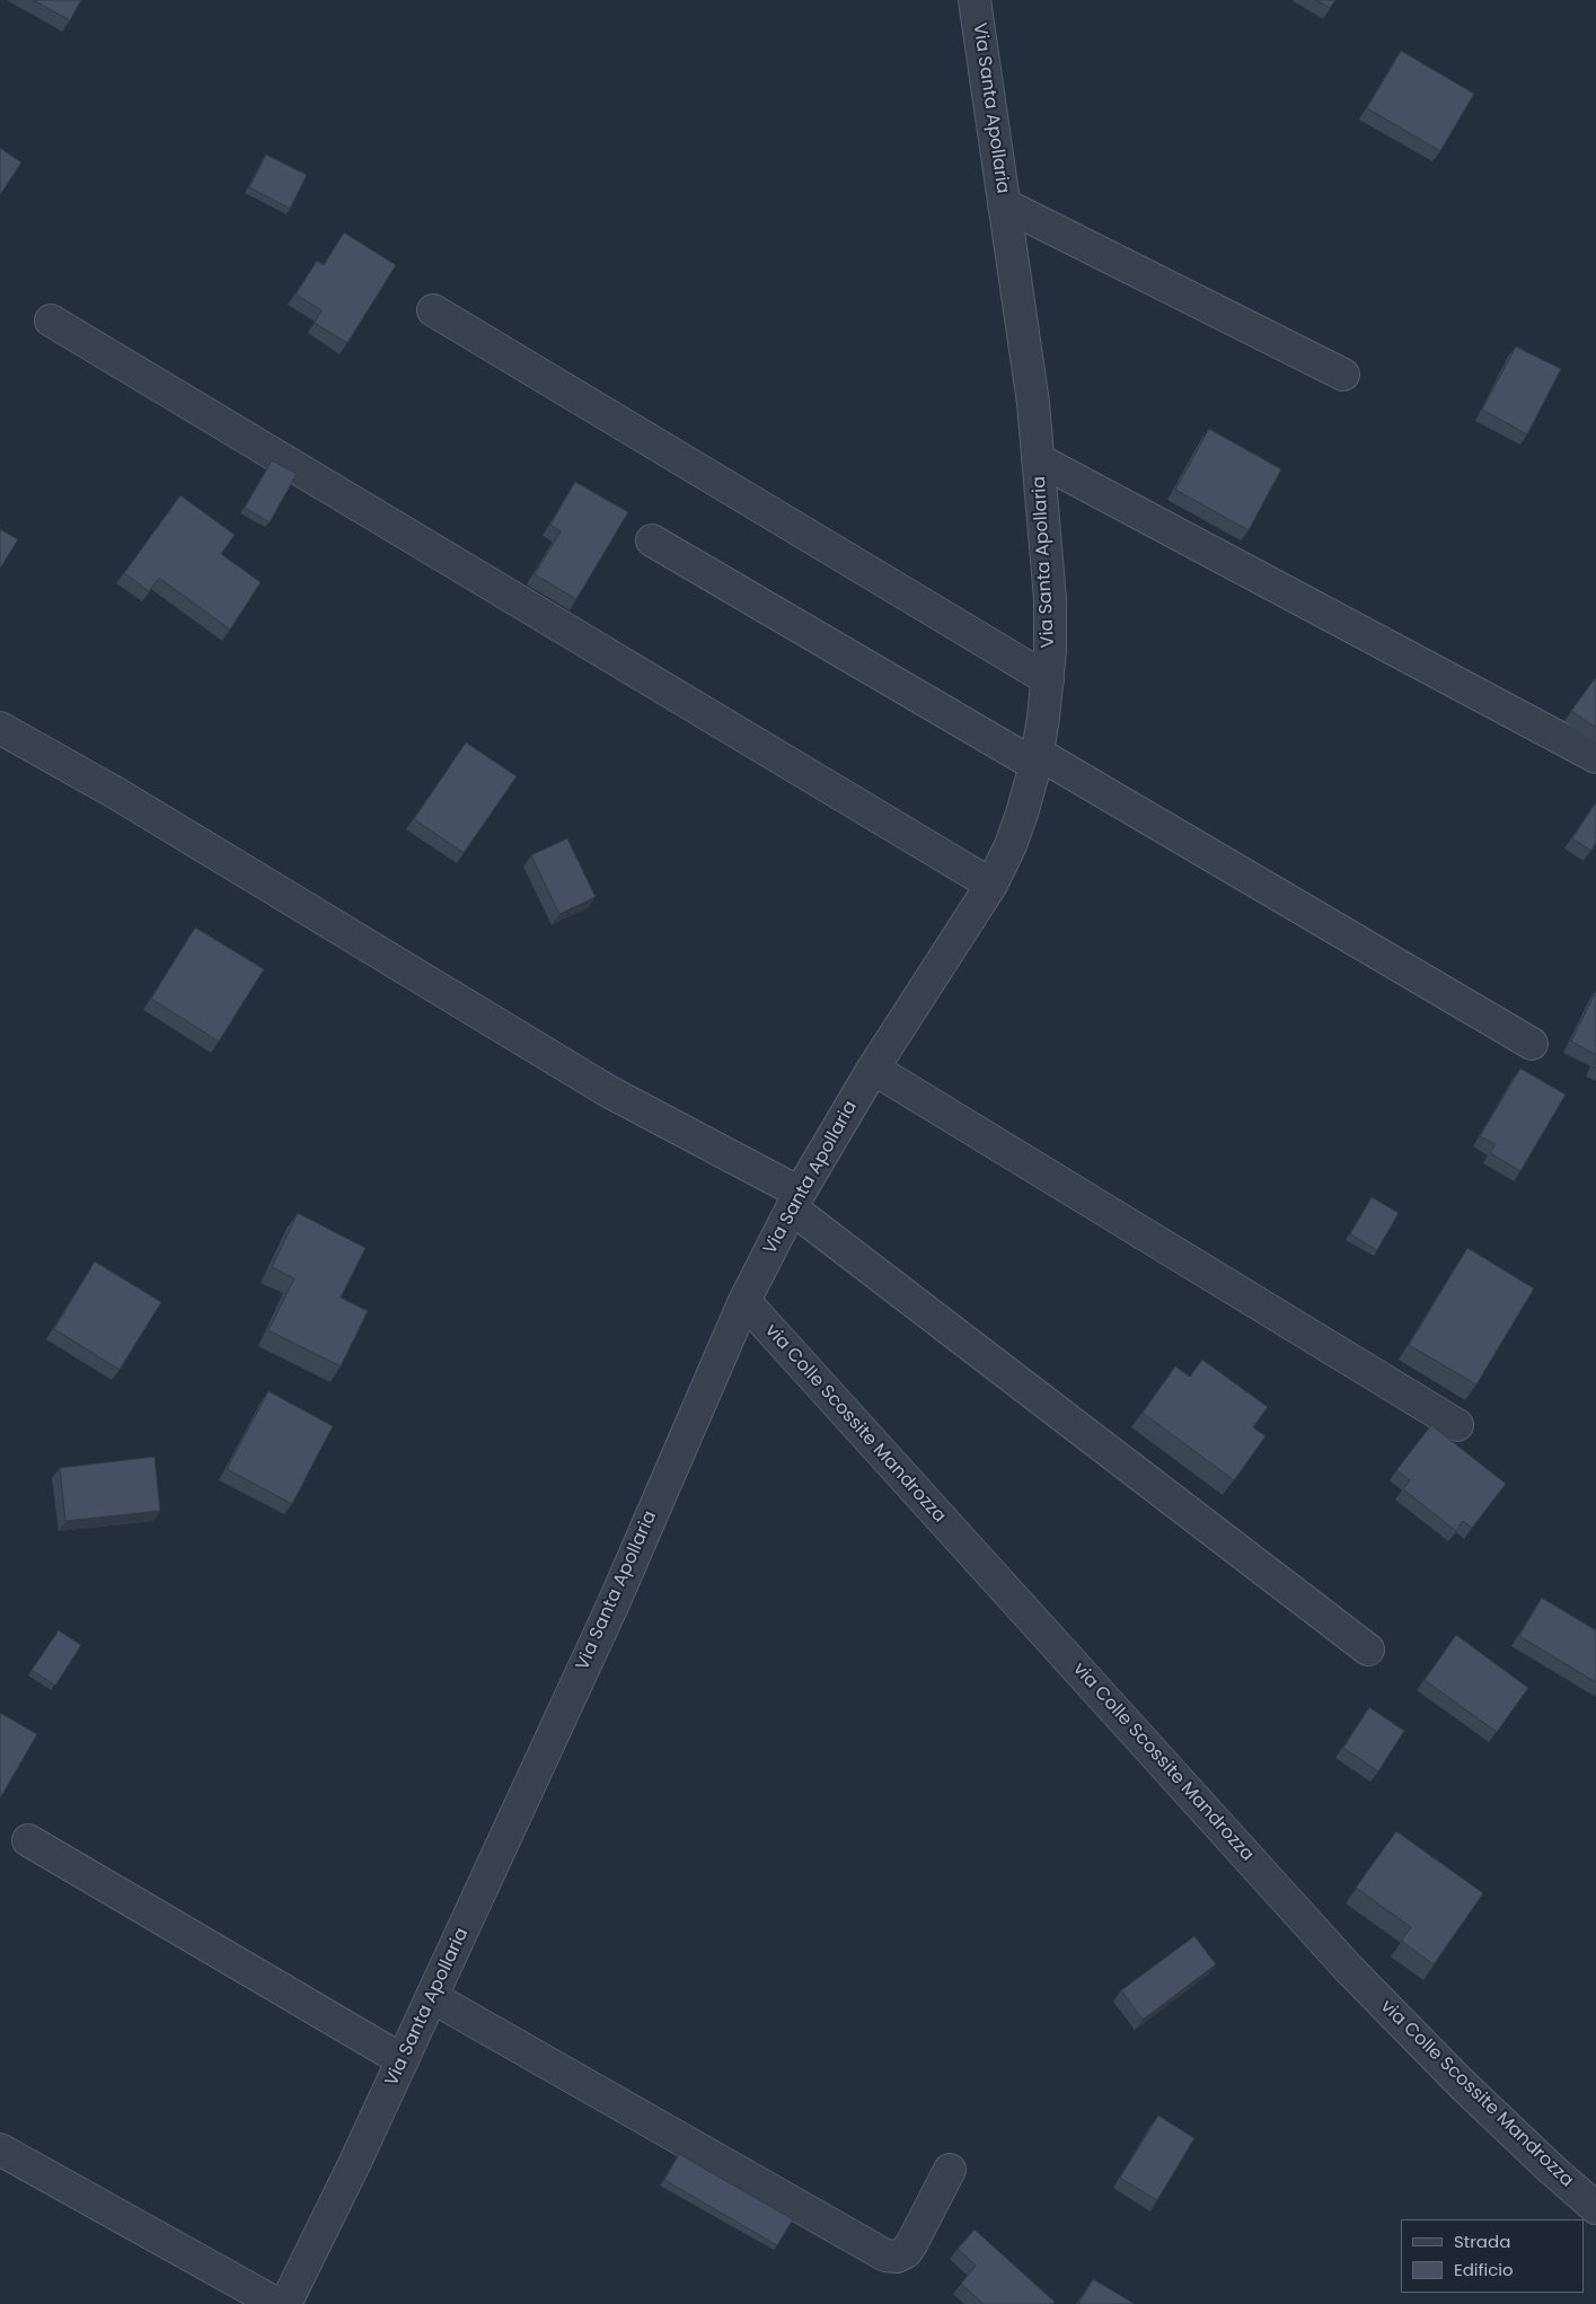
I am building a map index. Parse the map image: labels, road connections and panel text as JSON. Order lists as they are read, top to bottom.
{
  "streets": {
    "street": ["Via Santa Apollaria", "via Colle Scossite Mandrozza"]
  },
  "crossings": [
    ["Via Santa Apollaria", "via Colle Scossite Mandrozza"]
  ],
  "legend": ["Strada", "Edificio"]
}
